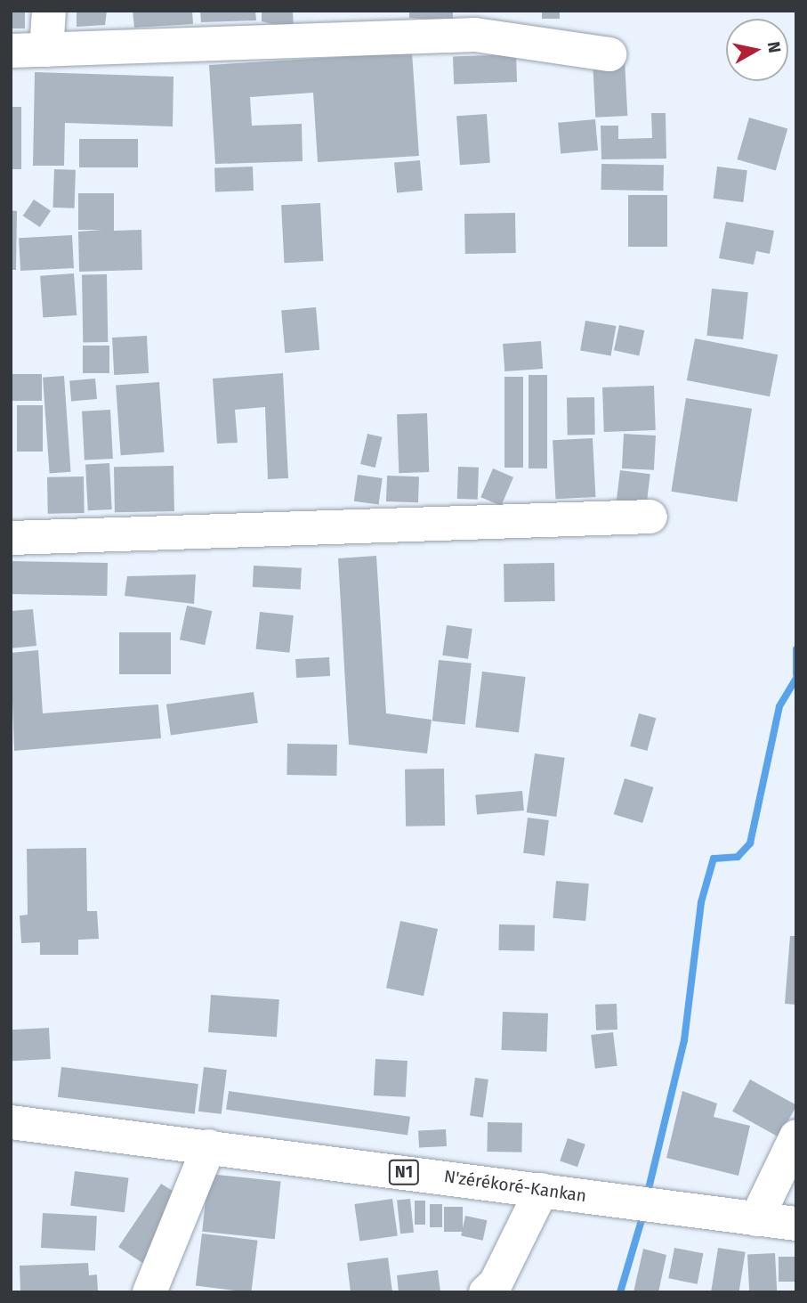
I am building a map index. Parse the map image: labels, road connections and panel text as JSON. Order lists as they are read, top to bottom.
{
  "streets": {
    "main road": ["N1", "N'zérékoré-Kankan"]
  },
  "north": "right"
}
